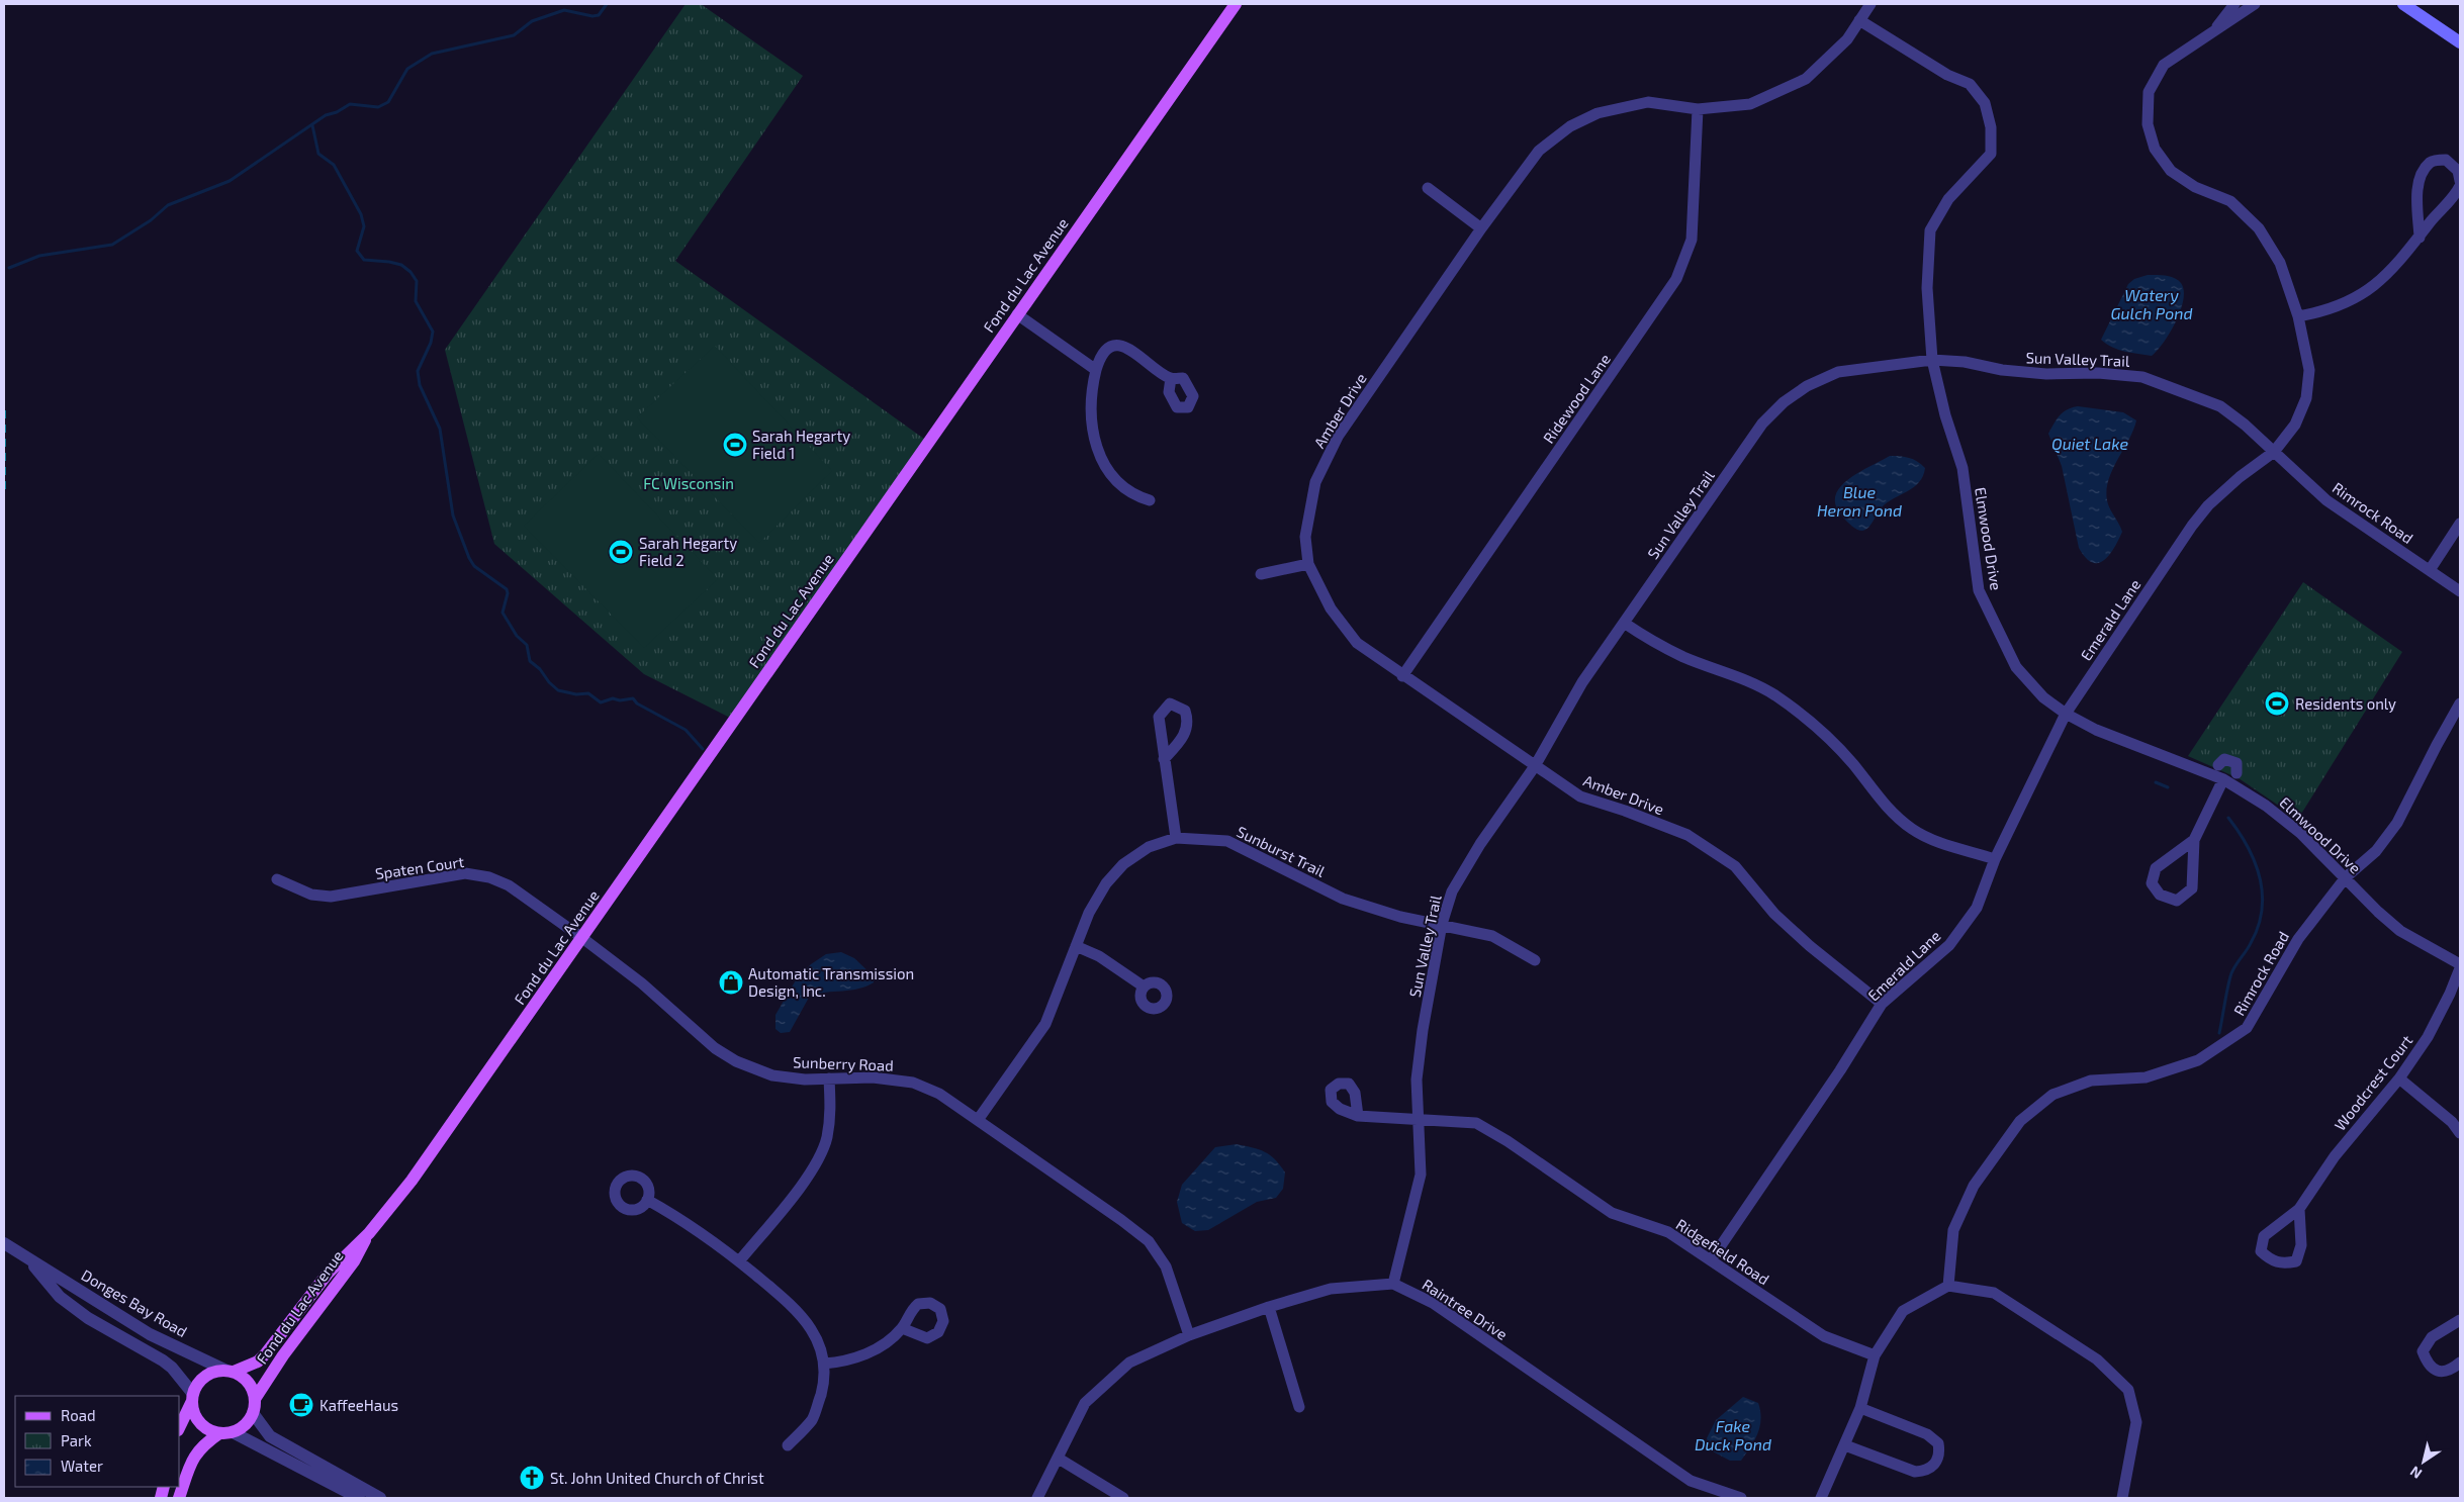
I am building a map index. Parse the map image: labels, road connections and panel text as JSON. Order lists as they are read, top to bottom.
{
  "streets": {
    "main road": ["Fond du Lac Avenue"],
    "street": [
      "Sun Valley Trail",
      "Ridewood Lane",
      "Amber Drive",
      "Rimrock Road",
      "Elmwood Drive",
      "Emerald Lane",
      "Sunburst Trail",
      "Spaten Court",
      "Sunberry Road",
      "Woodcrest Court",
      "Ridgefield Road",
      "Donges Bay Road",
      "Raintree Drive"
    ]
  },
  "crossings": [
    ["Fond du Lac Avenue", "Spaten Court"],
    ["Fond du Lac Avenue", "Sunberry Road"],
    ["Fond du Lac Avenue", "Donges Bay Road"],
    ["Sun Valley Trail", "Amber Drive"],
    ["Sun Valley Trail", "Rimrock Road"],
    ["Sun Valley Trail", "Elmwood Drive"],
    ["Sun Valley Trail", "Emerald Lane"],
    ["Sun Valley Trail", "Sunburst Trail"],
    ["Sun Valley Trail", "Ridgefield Road"],
    ["Sun Valley Trail", "Raintree Drive"],
    ["Ridewood Lane", "Amber Drive"],
    ["Amber Drive", "Elmwood Drive"],
    ["Amber Drive", "Emerald Lane"],
    ["Rimrock Road", "Elmwood Drive"],
    ["Rimrock Road", "Emerald Lane"],
    ["Elmwood Drive", "Emerald Lane"],
    ["Emerald Lane", "Ridgefield Road"],
    ["Sunburst Trail", "Sunberry Road"],
    ["Spaten Court", "Sunberry Road"]
  ],
  "water": [
    "Watery Gulch Pond",
    "Quiet Lake",
    "Blue Heron Pond",
    "Fake Duck Pond"
  ],
  "parks": ["FC Wisconsin"],
  "places": {
    "sports": ["Sarah Hegarty Field 1", "Sarah Hegarty Field 2", "Residents only"],
    "shop": ["Automatic Transmission Design, Inc."],
    "cafe": ["KaffeeHaus"],
    "church": ["St. John United Church of Christ"]
  },
  "legend": ["Road", "Park", "Water"],
  "north": "bottom left"
}
